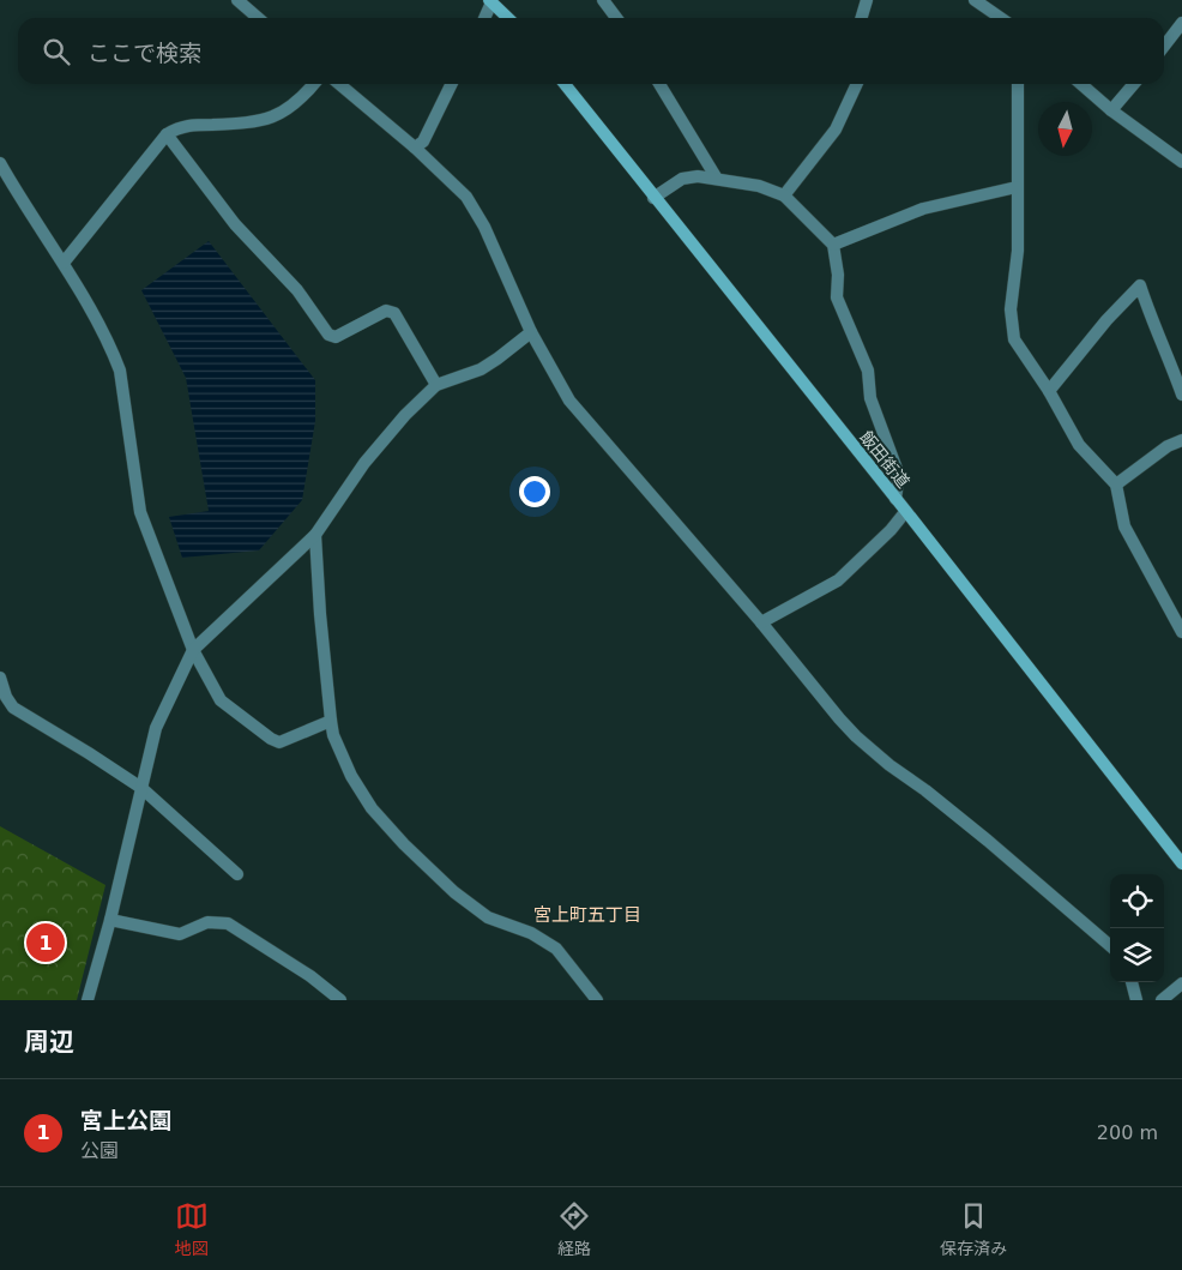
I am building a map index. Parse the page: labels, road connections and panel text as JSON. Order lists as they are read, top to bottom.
{
  "streets": {
    "main road": ["飯田街道"]
  },
  "districts": ["宮上町五丁目"],
  "north": "bottom",
  "page": {
    "search": "ここで検索",
    "pins": "1",
    "heading": "周辺",
    "list": [
      {
        "mark": "1",
        "name": "宮上公園",
        "note": "公園",
        "value": "200 m"
      }
    ],
    "nav": ["地図", "経路", "保存済み"]
  }
}
